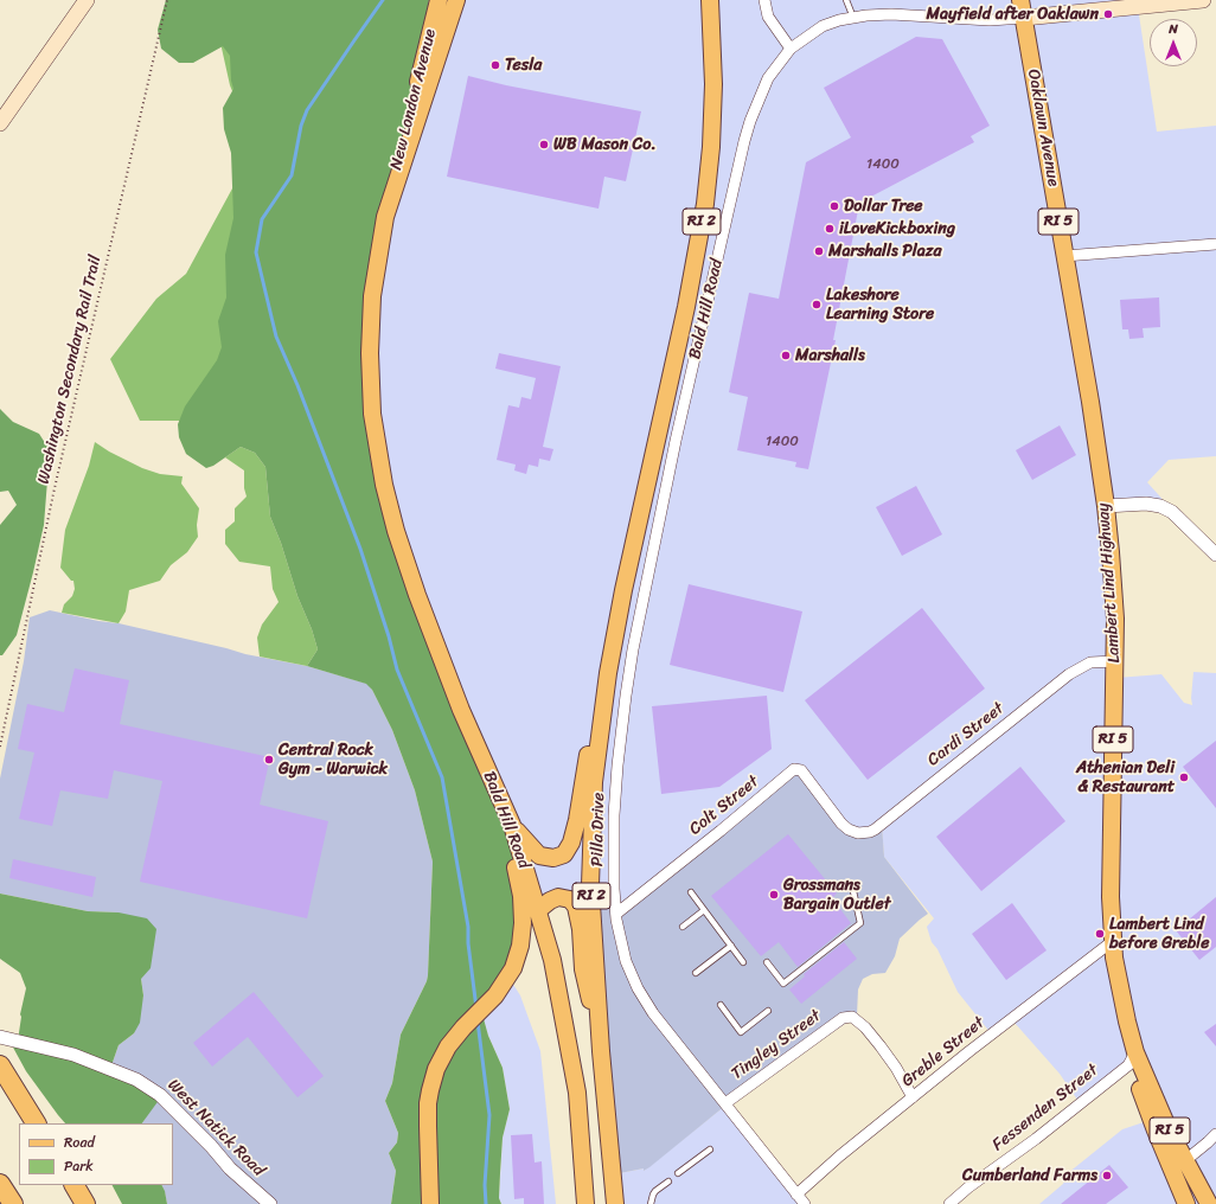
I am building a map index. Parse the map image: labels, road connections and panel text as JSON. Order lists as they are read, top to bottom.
{
  "streets": {
    "main road": [
      "New London Avenue",
      "Oaklawn Avenue",
      "RI 2",
      "RI 5",
      "Bald Hill Road",
      "Lambert Lind Highway"
    ],
    "street": [
      "Cardi Street",
      "Colt Street",
      "Pilla Drive",
      "Tingley Street",
      "Greble Street",
      "Fessenden Street",
      "West Natick Road"
    ],
    "path": ["Washington Secondary Rail Trail"]
  },
  "crossings": [
    ["New London Avenue", "Bald Hill Road"],
    ["Oaklawn Avenue", "Bald Hill Road"],
    ["Oaklawn Avenue", "Lambert Lind Highway"],
    ["Bald Hill Road", "Pilla Drive"],
    ["Lambert Lind Highway", "Cardi Street"],
    ["Lambert Lind Highway", "Greble Street"],
    ["Lambert Lind Highway", "Fessenden Street"],
    ["Cardi Street", "Colt Street"],
    ["Colt Street", "Pilla Drive"],
    ["Pilla Drive", "Tingley Street"],
    ["Pilla Drive", "Greble Street"],
    ["Tingley Street", "Greble Street"]
  ],
  "places": [
    "Mayfield after Oaklawn",
    "Tesla",
    "WB Mason Co.",
    "Dollar Tree",
    "iLoveKickboxing",
    "Marshalls Plaza",
    "Lakeshore Learning Store",
    "Marshalls",
    "Central Rock Gym - Warwick",
    "Athenian Deli & Restaurant",
    "Grossmans Bargain Outlet",
    "Lambert Lind before Greble",
    "Cumberland Farms"
  ],
  "house_numbers": ["1400", "1400"],
  "legend": ["Road", "Park"],
  "north": "top"
}
